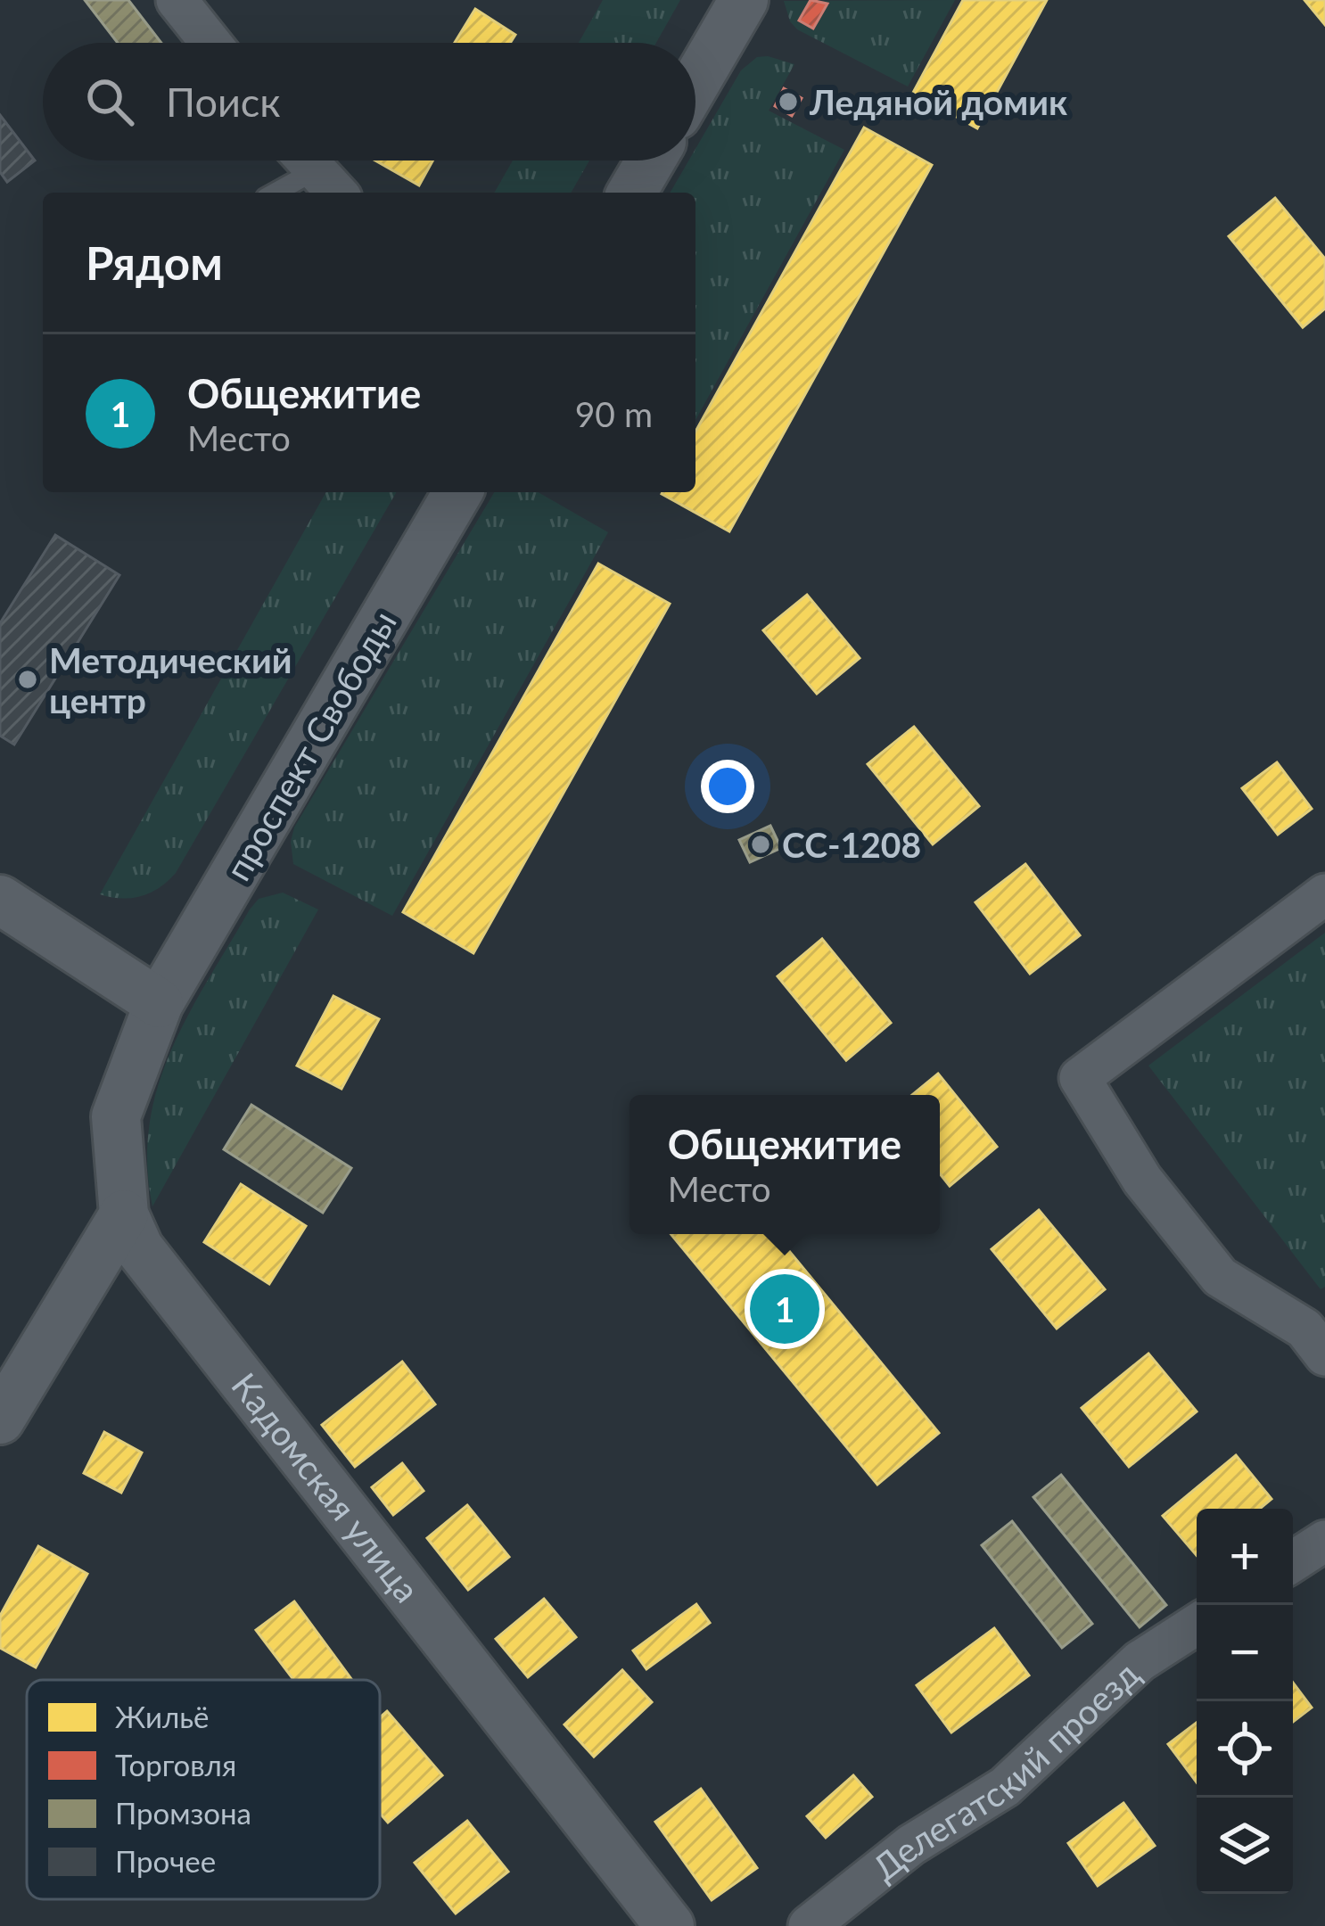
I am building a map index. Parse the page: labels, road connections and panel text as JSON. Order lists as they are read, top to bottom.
{
  "streets": {
    "street": ["проспект Свободы", "Кадомская улица", "Делегатский проезд"]
  },
  "crossings": [
    ["проспект Свободы", "Кадомская улица"]
  ],
  "places": ["Ледяной домик", "Методический центр", "СС-1208"],
  "legend": [
    "Жильё",
    "Торговля",
    "Промзона",
    "Прочее"
  ],
  "page": {
    "search": "Поиск",
    "heading": "Рядом",
    "list": [
      {
        "mark": "1",
        "name": "Общежитие",
        "note": "Место",
        "value": "90 m"
      }
    ],
    "popup": ["Общежитие", "Место"],
    "pins": "1",
    "map_buttons": ["+", "−"]
  }
}
